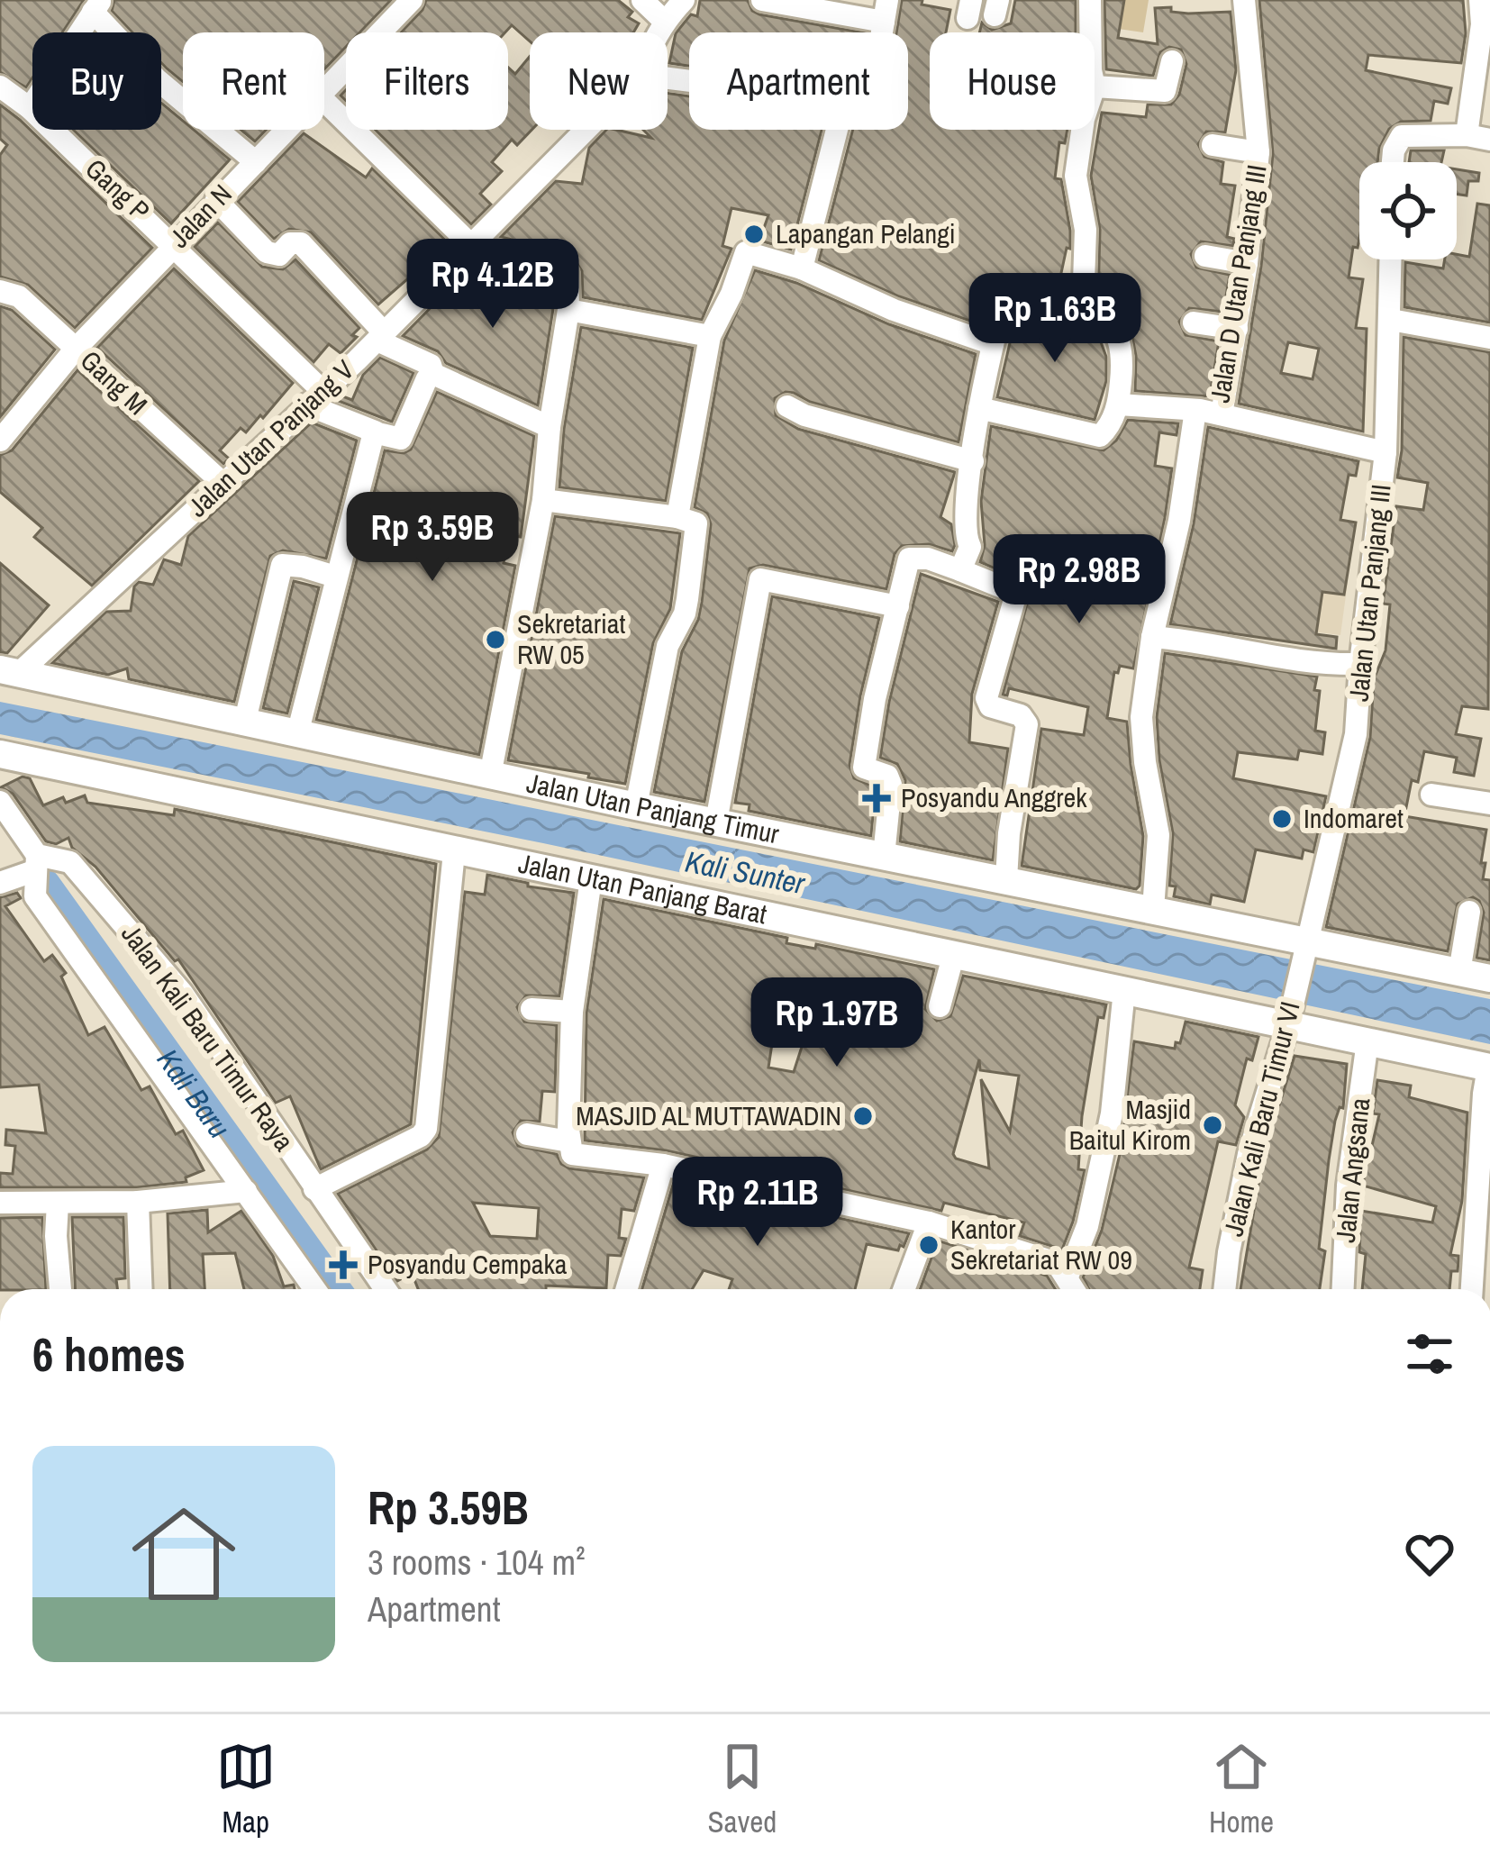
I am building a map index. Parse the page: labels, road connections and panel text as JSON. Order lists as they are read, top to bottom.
{
  "streets": {
    "main road": ["Jalan Utan Panjang Timur", "Jalan Utan Panjang Barat"],
    "street": [
      "Gang P",
      "Jalan N",
      "Jalan D Utan Panjang III",
      "Gang M",
      "Jalan Utan Panjang V",
      "Jalan Utan Panjang III",
      "Jalan Kali Baru Timur Raya",
      "Jalan Kali Baru Timur VI",
      "Jalan Angsana"
    ]
  },
  "crossings": [
    ["Gang P", "Jalan N"],
    ["Gang P", "Jalan Utan Panjang V"],
    ["Jalan N", "Gang M"],
    ["Gang M", "Jalan Utan Panjang V"],
    ["Jalan Utan Panjang V", "Jalan Utan Panjang Timur"],
    ["Jalan Utan Panjang III", "Jalan Utan Panjang Timur"],
    ["Jalan Utan Panjang III", "Jalan Kali Baru Timur VI"],
    ["Jalan Utan Panjang Timur", "Jalan Kali Baru Timur VI"],
    ["Jalan Utan Panjang Barat", "Jalan Kali Baru Timur VI"],
    ["Jalan Utan Panjang Barat", "Jalan Angsana"]
  ],
  "water": ["Kali Sunter", "Kali Baru"],
  "places": {
    "other": [
      "Lapangan Pelangi",
      "Sekretariat RW 05",
      "Indomaret",
      "MASJID AL MUTTAWADIN",
      "Masjid Baitul Kirom",
      "Kantor Sekretariat RW 09"
    ],
    "health": ["Posyandu Anggrek", "Posyandu Cempaka"]
  },
  "page": {
    "chip": [
      "Buy",
      "Rent",
      "Filters",
      "New",
      "Apartment",
      "House"
    ],
    "price": [
      "Rp 4.12B",
      "Rp 1.63B",
      "Rp 3.59B",
      "Rp 2.98B",
      "Rp 1.97B",
      "Rp 2.11B"
    ],
    "heading": "6 homes",
    "list": [
      {
        "name": "Rp 3.59B",
        "note": "3 rooms · 104 m² · Apartment"
      }
    ],
    "tabs": ["Map", "Saved", "Home"]
  }
}
